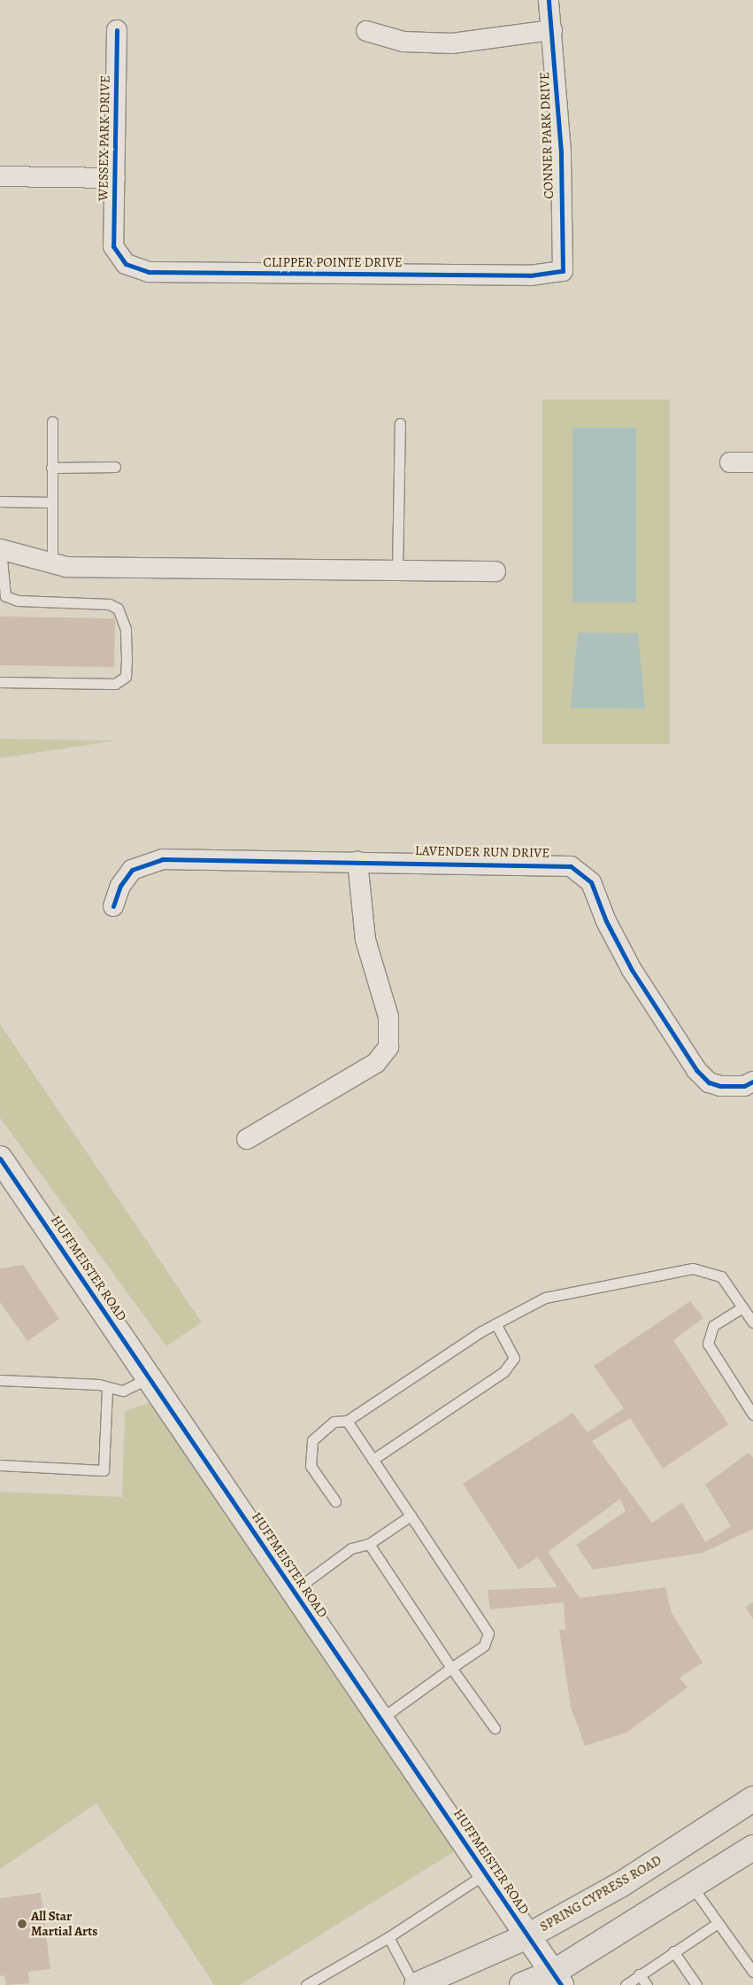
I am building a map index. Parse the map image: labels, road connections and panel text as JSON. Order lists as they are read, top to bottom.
{
  "streets": {
    "main road": ["SPRING CYPRESS ROAD"],
    "street": [
      "CONNER PARK DRIVE",
      "WESSEX PARK DRIVE",
      "CLIPPER POINTE DRIVE",
      "LAVENDER RUN DRIVE",
      "HUFFMEISTER ROAD"
    ]
  },
  "crossings": [
    ["CONNER PARK DRIVE", "CLIPPER POINTE DRIVE"],
    ["WESSEX PARK DRIVE", "CLIPPER POINTE DRIVE"],
    ["HUFFMEISTER ROAD", "SPRING CYPRESS ROAD"]
  ],
  "places": ["All Star Martial Arts"]
}
